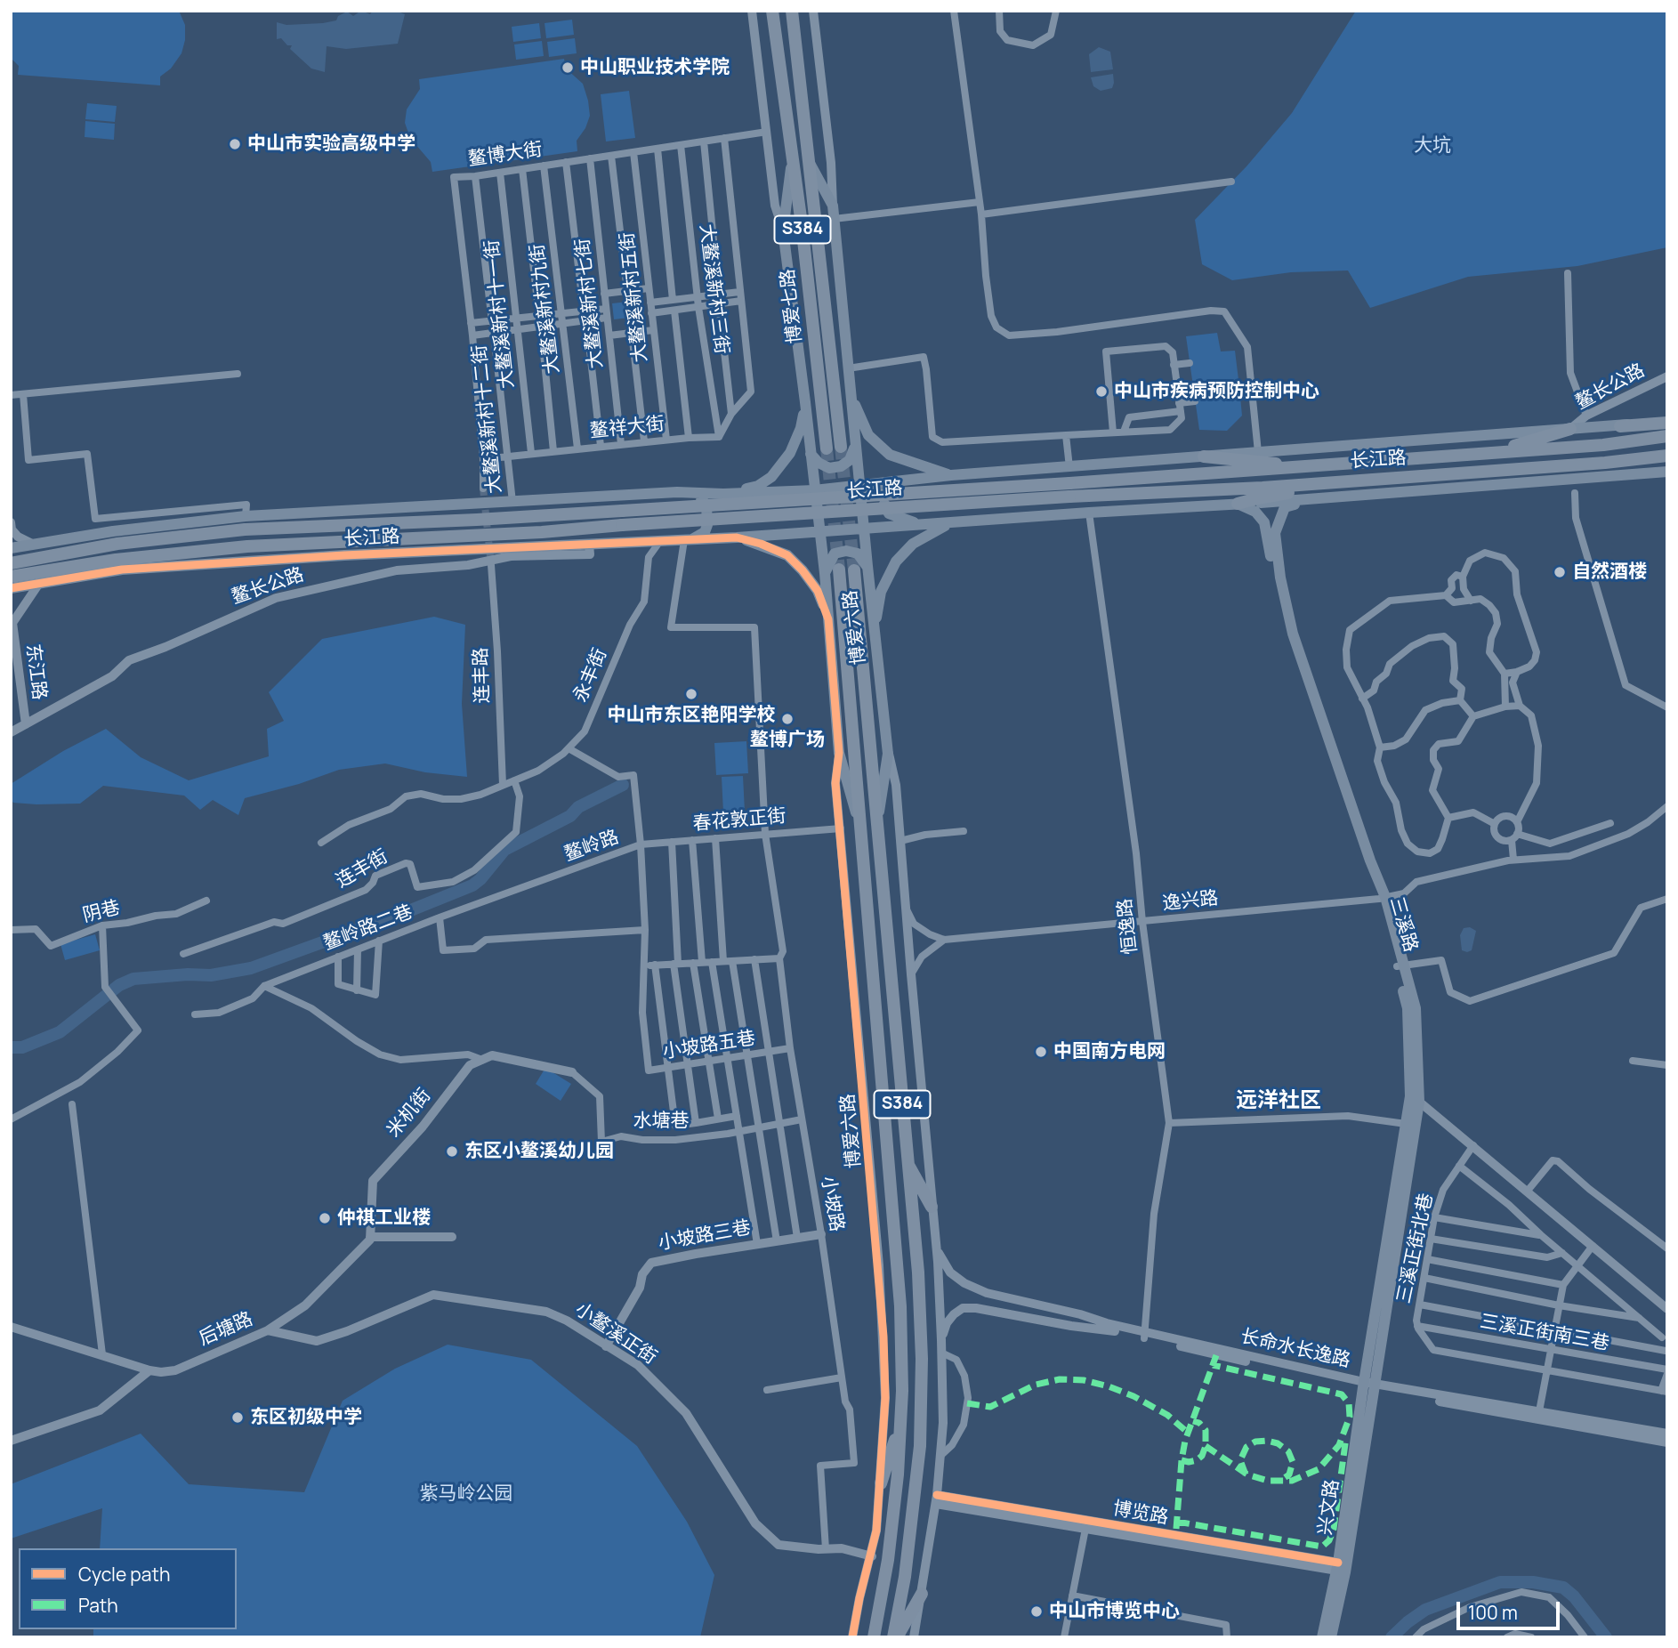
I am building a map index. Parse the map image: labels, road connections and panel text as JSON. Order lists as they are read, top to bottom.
{
  "streets": {
    "highway": [
      "S384",
      "博爱七路",
      "长江路",
      "博爱六路"
    ],
    "main road": ["三溪路", "兴文路"],
    "street": [
      "鳌博大街",
      "大鳌溪新村三街",
      "大鳌溪新村五街",
      "大鳌溪新村七街",
      "大鳌溪新村九街",
      "大鳌溪新村十一街",
      "鳌长公路",
      "大鳌溪新村十二街",
      "鳌祥大街",
      "东江路",
      "连丰路",
      "永丰街",
      "春花敦正街",
      "鳌岭路",
      "连丰街",
      "逸兴路",
      "阴巷",
      "恒逸路",
      "鳌岭路二巷",
      "小坡路五巷",
      "米机街",
      "水塘巷",
      "小坡路",
      "小坡路三巷",
      "三溪正街北巷",
      "后塘路",
      "三溪正街南三巷",
      "小鳌溪正街",
      "长命水长逸路",
      "博览路"
    ]
  },
  "crossings": [
    ["鳌博大街", "大鳌溪新村三街"],
    ["鳌博大街", "大鳌溪新村五街"],
    ["鳌博大街", "大鳌溪新村七街"],
    ["鳌博大街", "大鳌溪新村九街"],
    ["鳌博大街", "大鳌溪新村十一街"],
    ["鳌博大街", "鳌祥大街"],
    ["大鳌溪新村三街", "鳌祥大街"],
    ["大鳌溪新村五街", "鳌祥大街"],
    ["大鳌溪新村七街", "鳌祥大街"],
    ["博爱七路", "长江路"],
    ["博爱七路", "博爱六路"],
    ["大鳌溪新村九街", "鳌祥大街"],
    ["大鳌溪新村十一街", "鳌祥大街"],
    ["鳌长公路", "长江路"],
    ["鳌长公路", "东江路"],
    ["大鳌溪新村十二街", "鳌祥大街"],
    ["大鳌溪新村十二街", "长江路"],
    ["长江路", "博爱六路"],
    ["长江路", "东江路"],
    ["长江路", "永丰街"],
    ["长江路", "三溪路"],
    ["长江路", "恒逸路"],
    ["长江路", "小坡路"],
    ["博爱六路", "春花敦正街"],
    ["博爱六路", "小鳌溪正街"],
    ["博爱六路", "长命水长逸路"],
    ["博爱六路", "博览路"],
    ["连丰路", "永丰街"],
    ["永丰街", "连丰街"],
    ["春花敦正街", "鳌岭路"],
    ["春花敦正街", "小坡路"],
    ["鳌岭路", "鳌岭路二巷"],
    ["鳌岭路", "小坡路五巷"],
    ["逸兴路", "三溪路"],
    ["逸兴路", "恒逸路"],
    ["三溪路", "长命水长逸路"],
    ["三溪路", "兴文路"],
    ["恒逸路", "长命水长逸路"],
    ["小坡路五巷", "小坡路"],
    ["米机街", "后塘路"],
    ["水塘巷", "小坡路"],
    ["小坡路", "小坡路三巷"],
    ["小坡路", "小鳌溪正街"],
    ["小坡路三巷", "小鳌溪正街"],
    ["三溪正街北巷", "三溪正街南三巷"],
    ["后塘路", "小鳌溪正街"],
    ["长命水长逸路", "兴文路"],
    ["兴文路", "博览路"]
  ],
  "districts": ["远洋社区"],
  "parks": ["大坑", "紫马岭公园"],
  "places": [
    "中山职业技术学院",
    "中山市实验高级中学",
    "中山市疾病预防控制中心",
    "自然酒楼",
    "中山市东区艳阳学校",
    "鳌博广场",
    "中国南方电网",
    "东区小鳌溪幼儿园",
    "仲祺工业楼",
    "东区初级中学",
    "中山市博览中心"
  ],
  "legend": ["Cycle path", "Path"],
  "scale_bar": "100 m"
}
